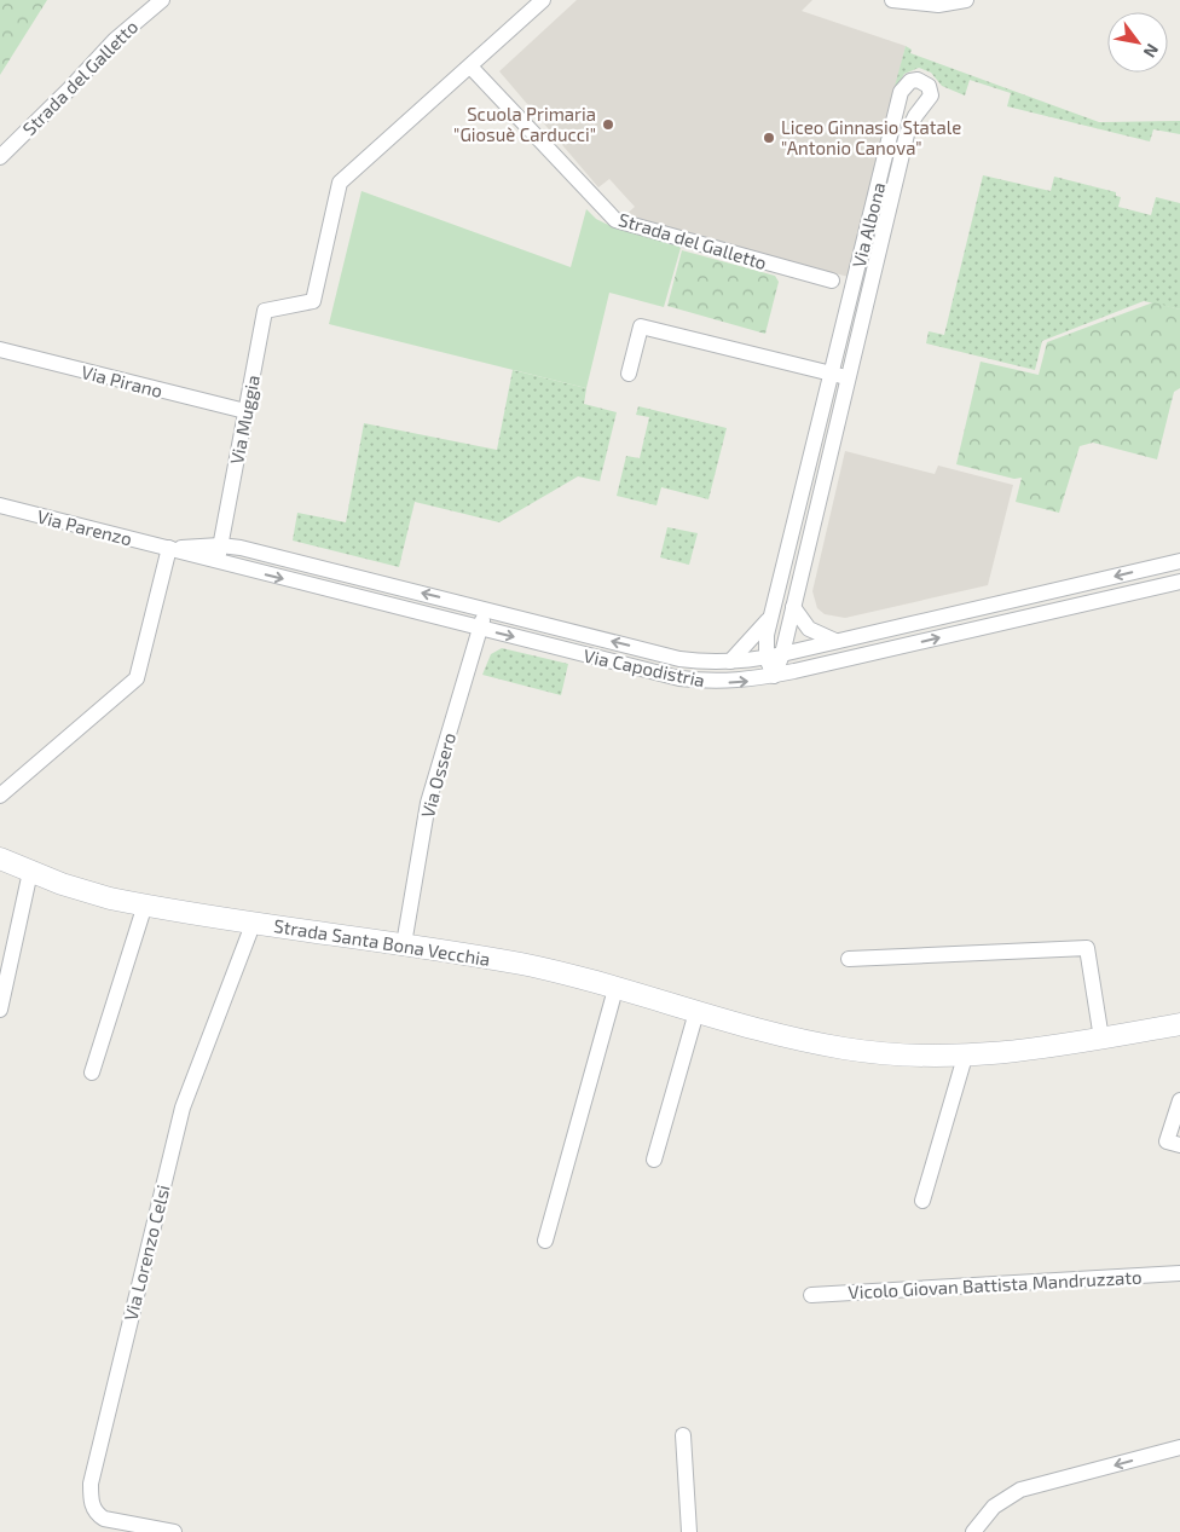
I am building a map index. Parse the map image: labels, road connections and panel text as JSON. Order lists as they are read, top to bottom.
{
  "streets": {
    "street": [
      "Strada del Galletto",
      "Via Albona",
      "Via Pirano",
      "Via Muggia",
      "Via Parenzo",
      "Via Capodistria",
      "Via Ossero",
      "Strada Santa Bona Vecchia",
      "Via Lorenzo Celsi",
      "Vicolo Giovan Battista Mandruzzato"
    ]
  },
  "crossings": [
    ["Strada del Galletto", "Via Muggia"],
    ["Via Albona", "Via Capodistria"],
    ["Via Pirano", "Via Muggia"],
    ["Via Muggia", "Via Parenzo"],
    ["Via Muggia", "Via Capodistria"],
    ["Via Parenzo", "Via Capodistria"],
    ["Via Capodistria", "Via Ossero"],
    ["Via Ossero", "Strada Santa Bona Vecchia"],
    ["Strada Santa Bona Vecchia", "Via Lorenzo Celsi"]
  ],
  "places": ["Scuola Primaria \"Giosuè Carducci\"", "Liceo Ginnasio Statale \"Antonio Canova\""],
  "north": "bottom right"
}
